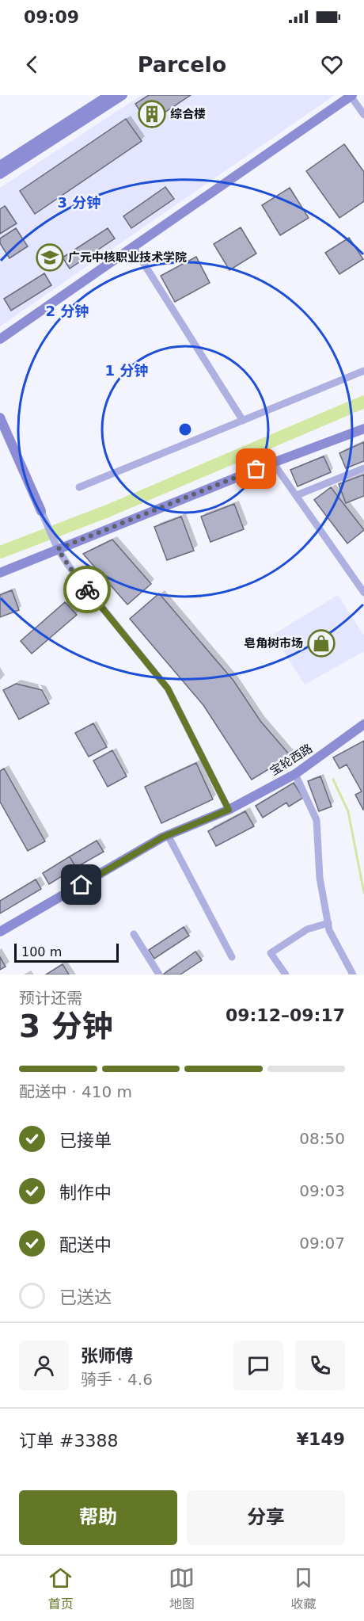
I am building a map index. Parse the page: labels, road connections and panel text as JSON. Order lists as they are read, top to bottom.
{
  "streets": {
    "street": ["宝轮西路"]
  },
  "places": {
    "building": ["综合楼"],
    "school or university": ["广元中核职业技术学院"],
    "shop": ["皂角树市场"]
  },
  "scale_bar": "100 m",
  "page": {
    "status": "09:09",
    "header": "Parcelo",
    "scale": "100 m",
    "heading": ["3 分钟", "预计还需", "09:12–09:17"],
    "panel": [
      "张师傅",
      "骑手 · 4.6",
      "订单 #3388",
      "¥149"
    ],
    "bar": "配送中 · 410 m",
    "list": [
      ["已接单", "08:50"],
      ["制作中", "09:03"],
      ["配送中", "09:07"],
      "已送达"
    ],
    "buttons": ["帮助", "分享"],
    "tabs": ["首页", "地图", "收藏"]
  },
  "rings": ["3 分钟", "2 分钟", "1 分钟"]
}
